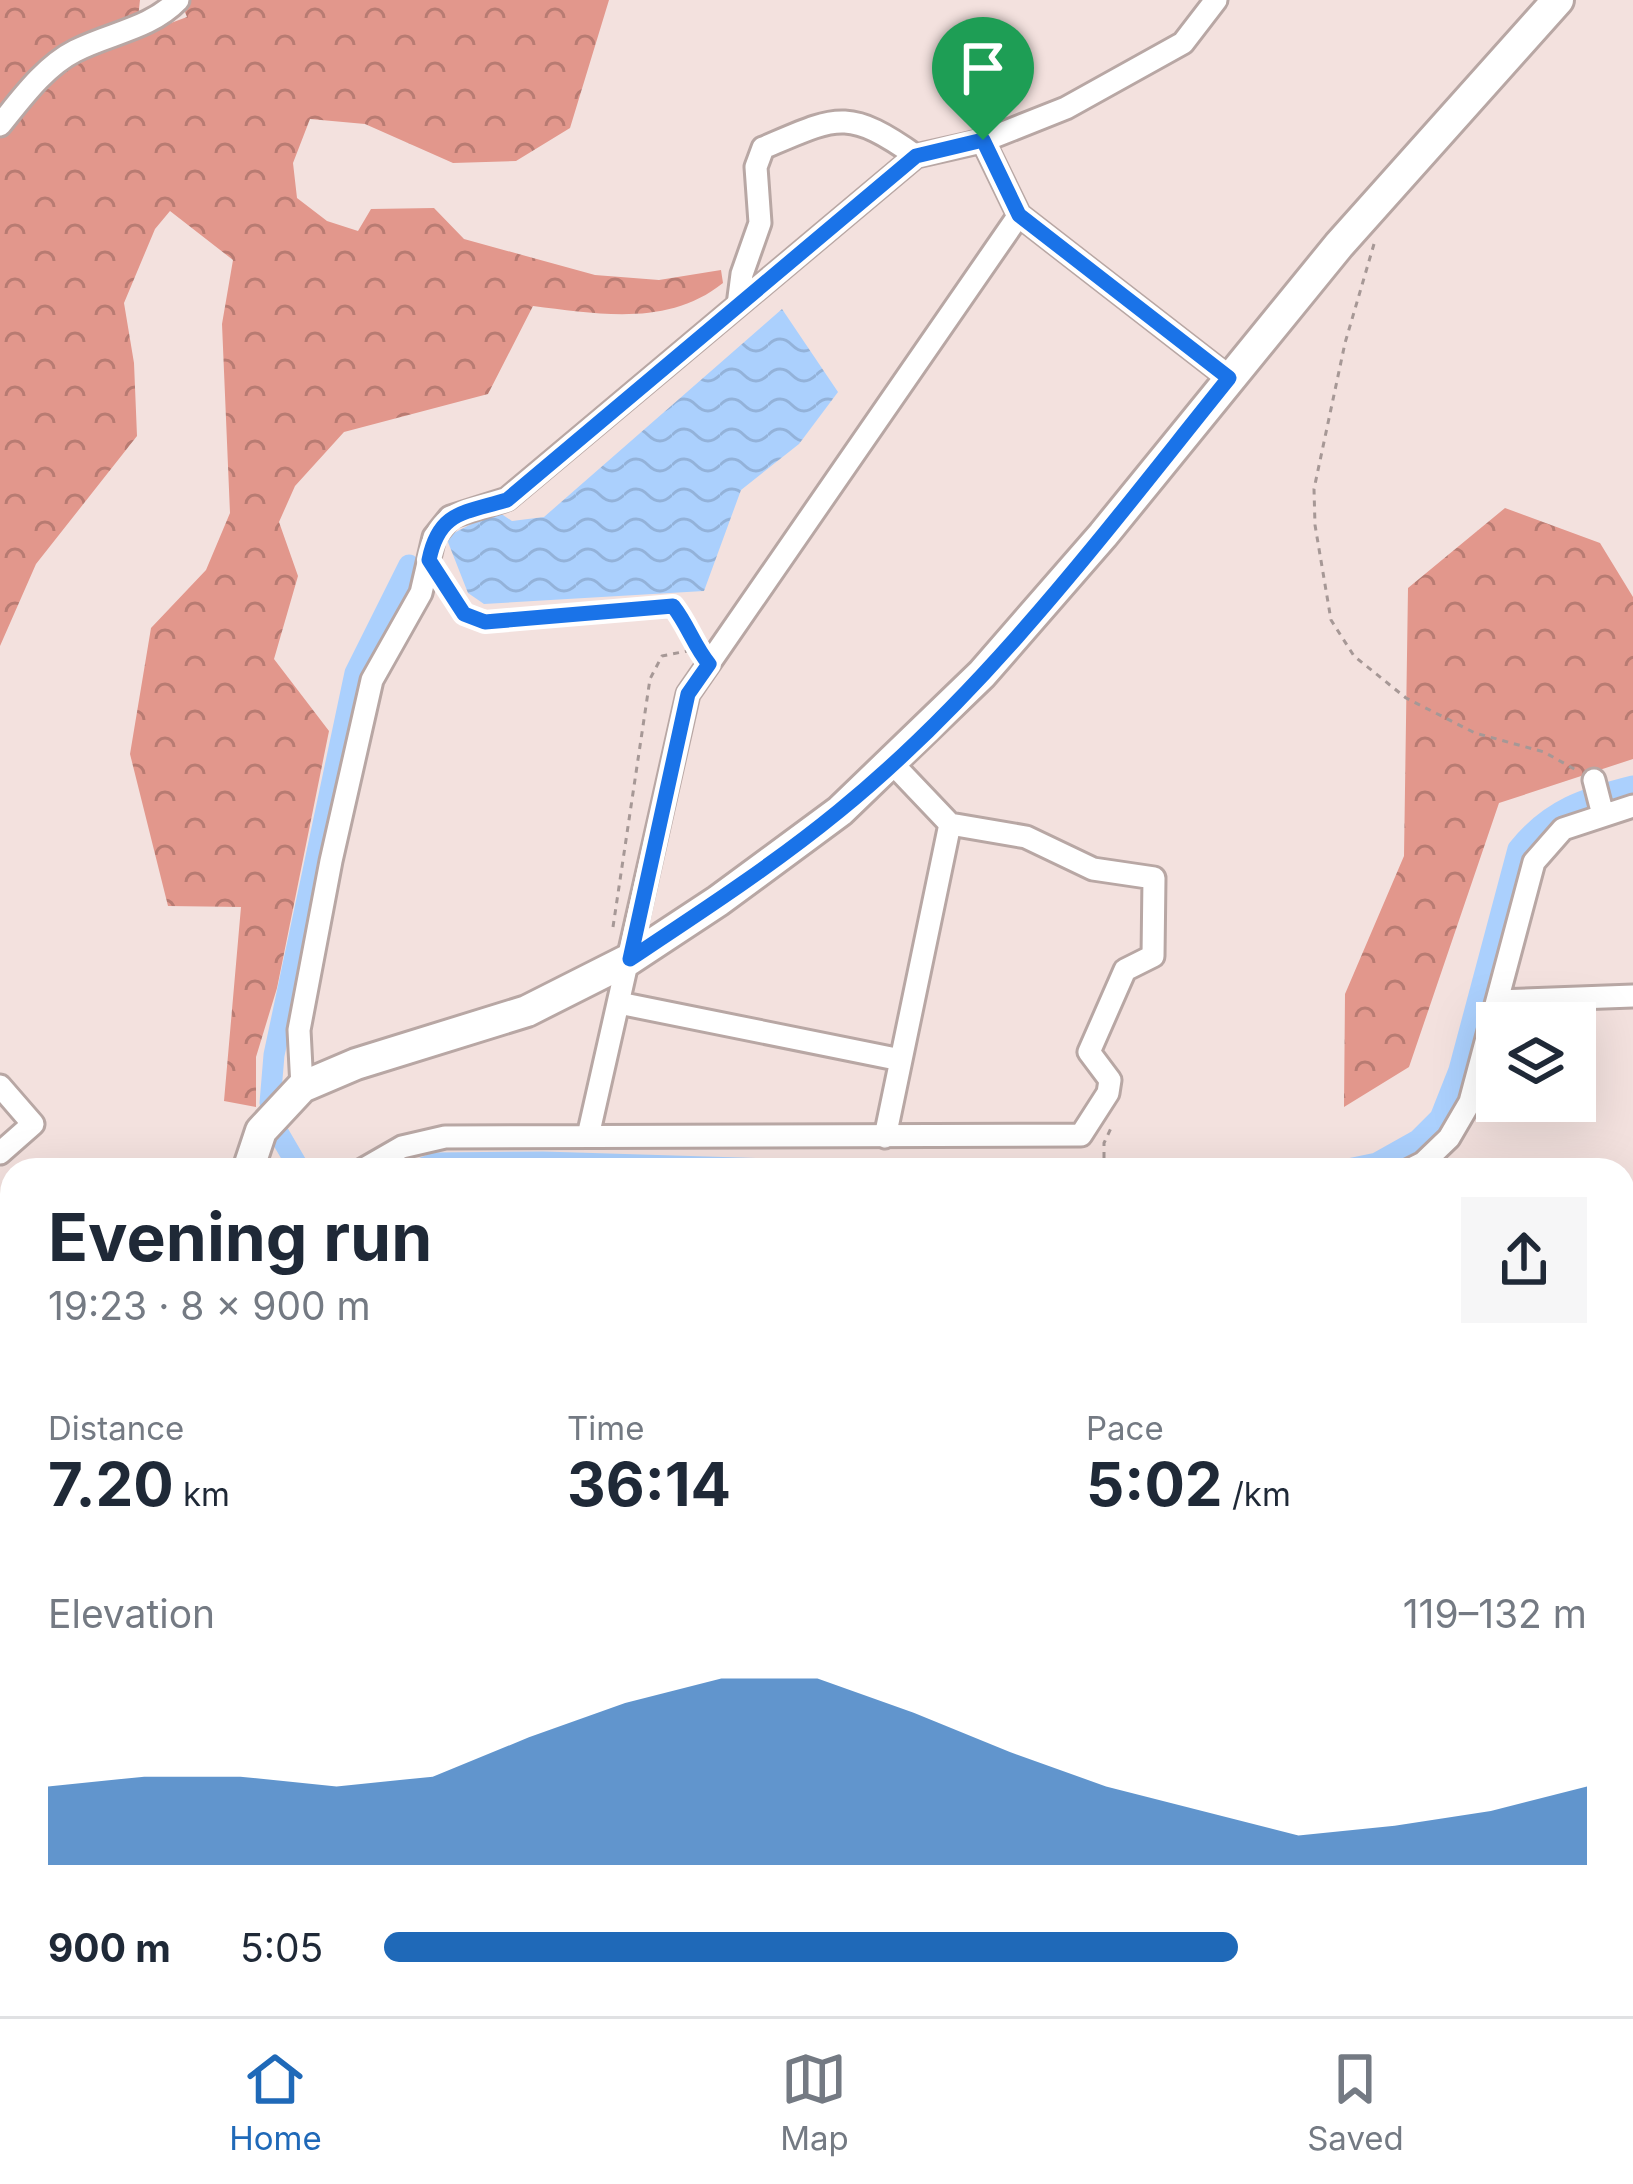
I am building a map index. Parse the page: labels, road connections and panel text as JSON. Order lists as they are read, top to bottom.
{
  "page": {
    "heading": ["Evening run", "19:23 · 8 × 900 m"],
    "stats": [
      ["Distance", "7.20 km"],
      ["Time", "36:14"],
      ["Pace", "5:02 /km"]
    ],
    "chart": ["Elevation", "119–132 m"],
    "list": [
      {
        "name": "900 m",
        "note": "5:05"
      }
    ],
    "tabs": ["Home", "Map", "Saved"]
  }
}
